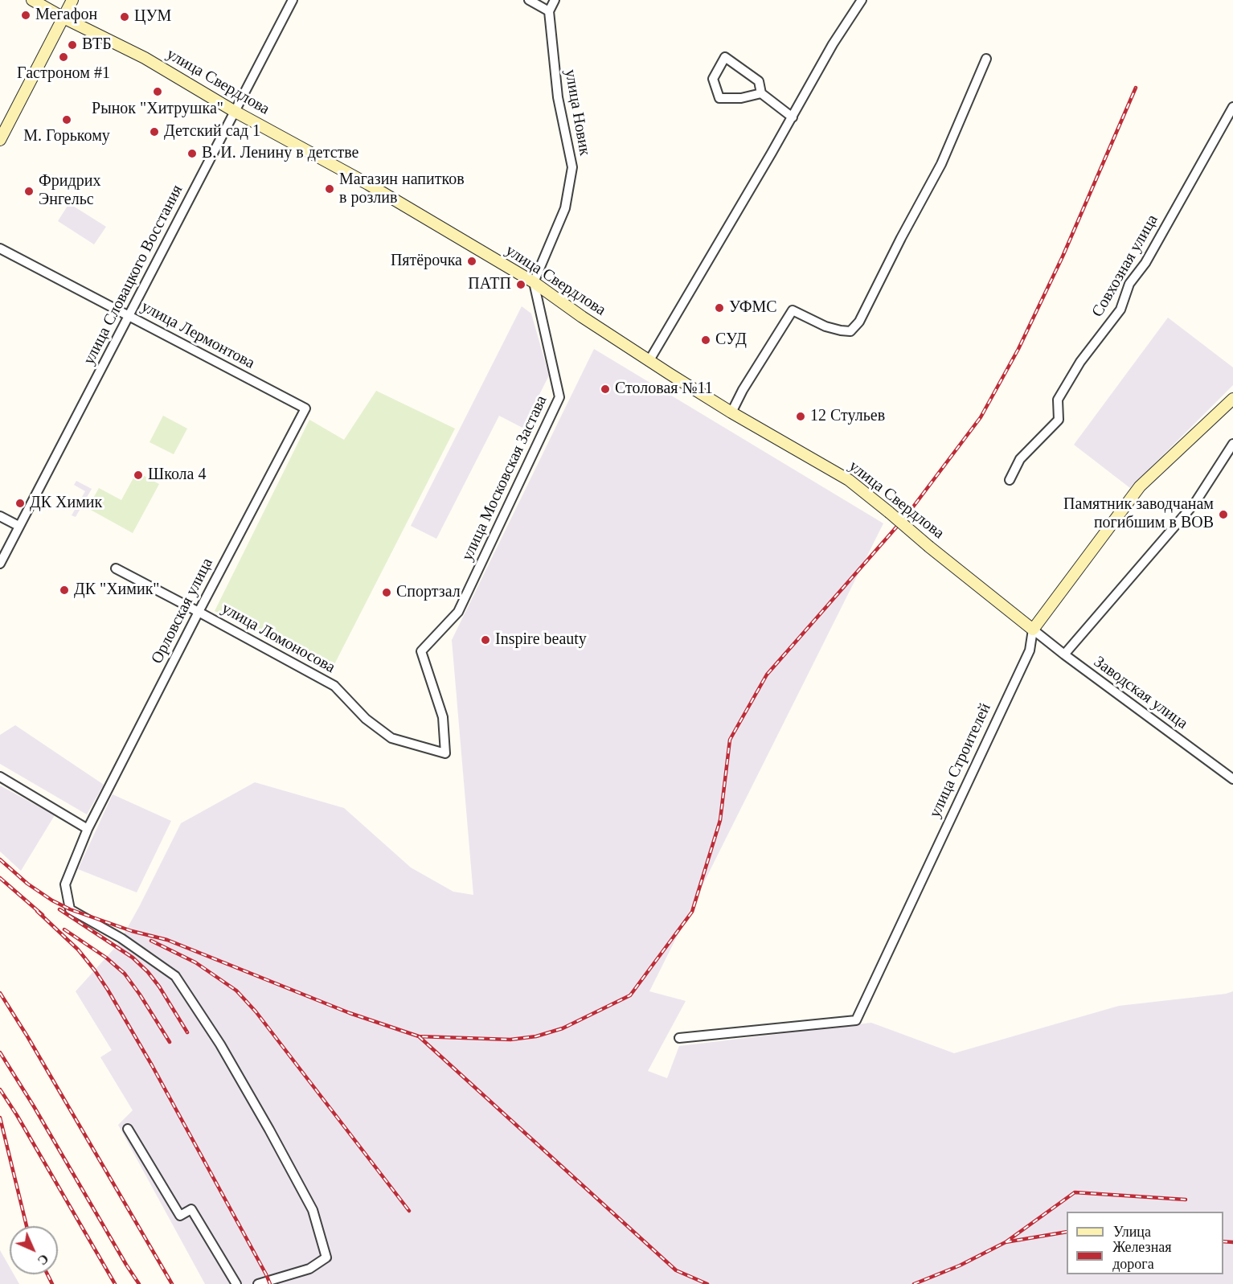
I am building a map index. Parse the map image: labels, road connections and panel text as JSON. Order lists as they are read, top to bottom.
{
  "streets": {
    "main road": ["улица Свердлова", "улица Строителей"],
    "street": [
      "улица Новик",
      "Совхозная улица",
      "улица Словацкого Восстания",
      "улица Лермонтова",
      "улица Московская Застава",
      "Орловская улица",
      "улица Ломоносова",
      "Заводская улица"
    ]
  },
  "crossings": [
    ["улица Свердлова", "улица Новик"],
    ["улица Свердлова", "улица Словацкого Восстания"],
    ["улица Свердлова", "улица Московская Застава"],
    ["улица Свердлова", "Заводская улица"],
    ["улица Свердлова", "улица Строителей"],
    ["улица Новик", "улица Московская Застава"],
    ["улица Словацкого Восстания", "улица Лермонтова"],
    ["улица Лермонтова", "Орловская улица"],
    ["улица Московская Застава", "улица Ломоносова"],
    ["Орловская улица", "улица Ломоносова"],
    ["Заводская улица", "улица Строителей"]
  ],
  "places": [
    "Мегафон",
    "ЦУМ",
    "ВТБ",
    "Гастроном #1",
    "Рынок \"Хитрушка\"",
    "М. Горькому",
    "Детский сад 1",
    "В. И. Ленину в детстве",
    "Магазин напитков в розлив",
    "Фридрих Энгельс",
    "Пятёрочка",
    "ПАТП",
    "УФМС",
    "СУД",
    "Столовая №11",
    "12 Стульев",
    "Школа 4",
    "ДК Химик",
    "Памятник заводчанам погибшим в ВОВ",
    "ДК \"Химик\"",
    "Спортзал",
    "Inspire beauty"
  ],
  "legend": ["Улица", "Железная дорога"],
  "north": "bottom right"
}
